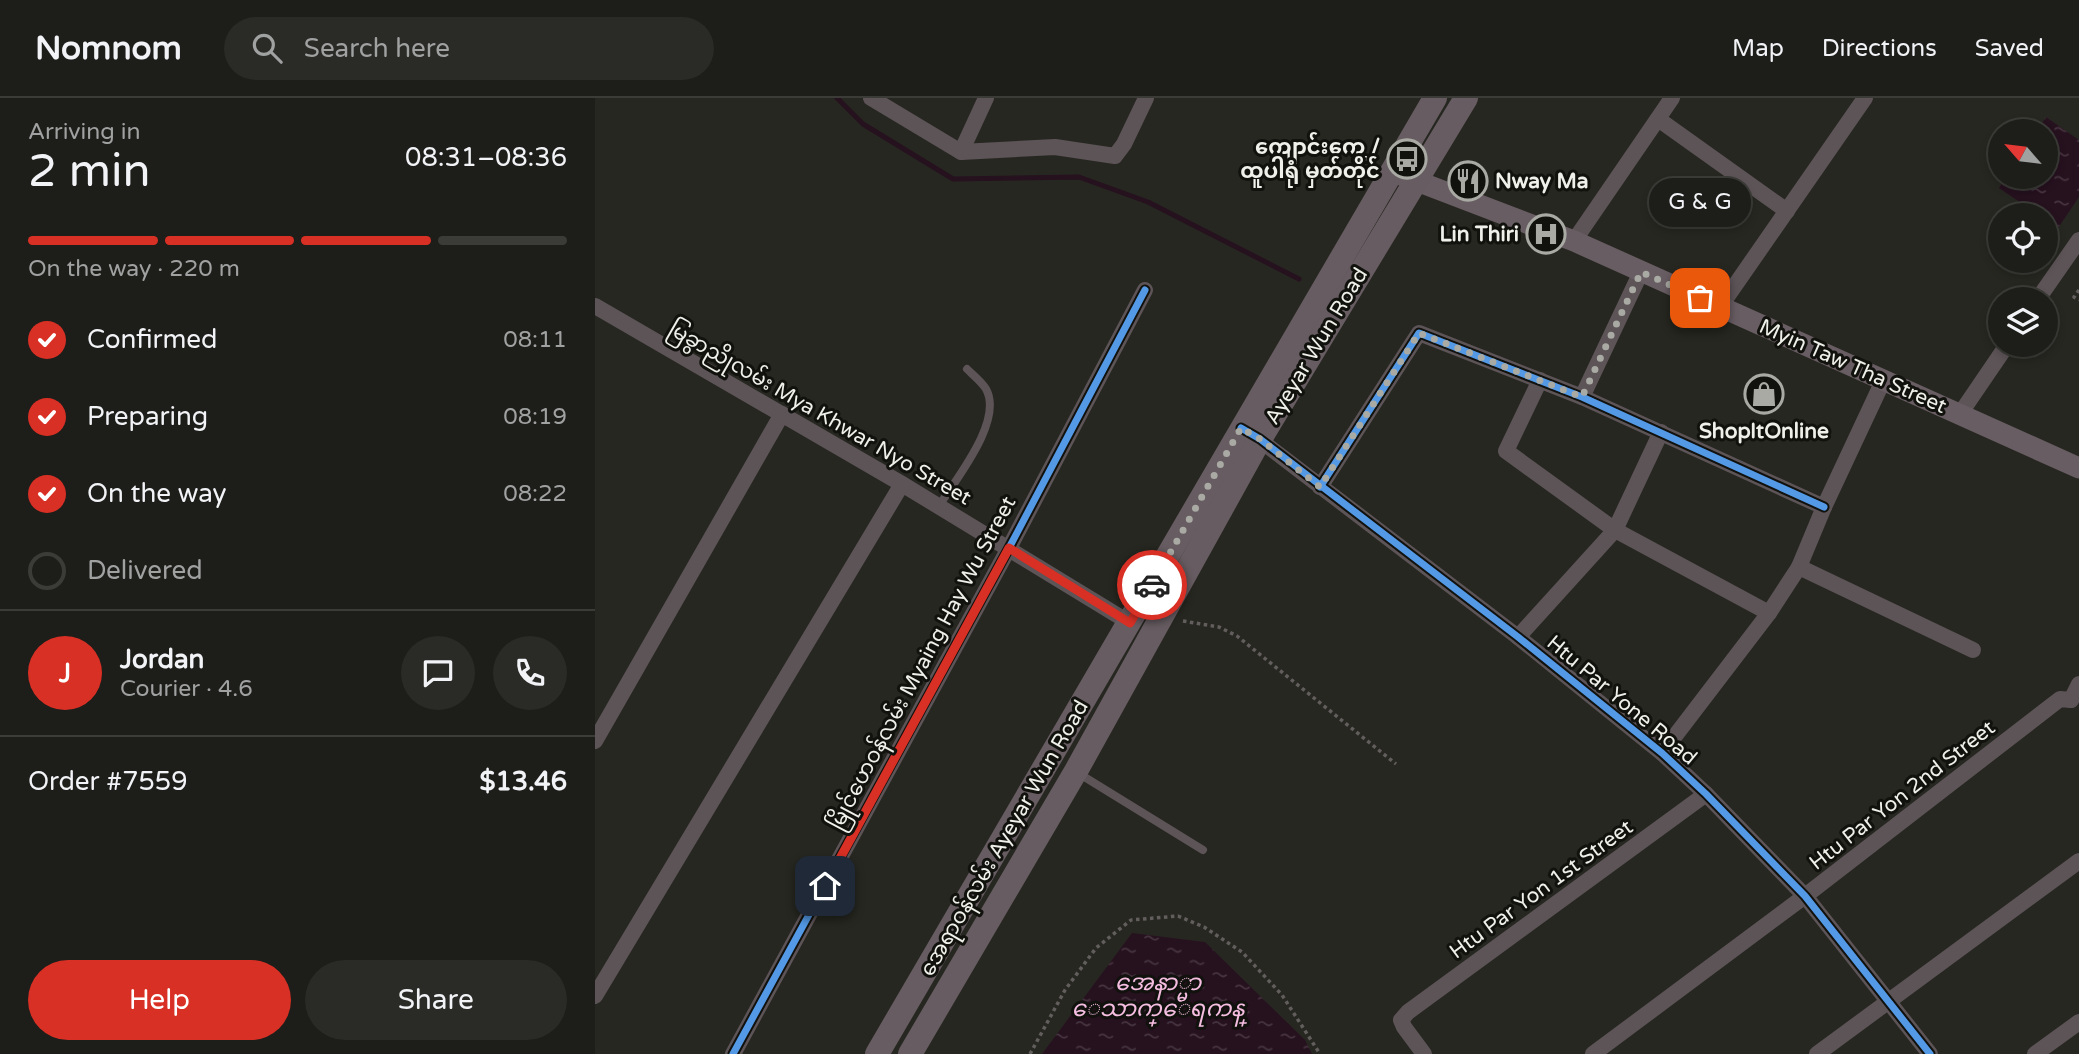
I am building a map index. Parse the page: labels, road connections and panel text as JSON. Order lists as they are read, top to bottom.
{
  "streets": {
    "main road": ["Ayeyar Wun Road", "Myin Taw Tha Street", "အေရာဝန်လမ်း Ayeyar Wun Road"],
    "street": [
      "မြခွာညိုလမ်း Mya Khwar Nyo Street",
      "မြိုင်ဟေဝန်လမ်း Myaing Hay Wu Street",
      "Htu Par Yone Road",
      "Htu Par Yon 2nd Street",
      "Htu Par Yon 1st Street"
    ]
  },
  "crossings": [
    ["Ayeyar Wun Road", "Myin Taw Tha Street"],
    ["Ayeyar Wun Road", "မြခွာညိုလမ်း Mya Khwar Nyo Street"],
    ["Ayeyar Wun Road", "Htu Par Yone Road"],
    ["Ayeyar Wun Road", "အေရာဝန်လမ်း Ayeyar Wun Road"],
    ["မြခွာညိုလမ်း Mya Khwar Nyo Street", "မြိုင်ဟေဝန်လမ်း Myaing Hay Wu Street"],
    ["မြခွာညိုလမ်း Mya Khwar Nyo Street", "အေရာဝန်လမ်း Ayeyar Wun Road"],
    ["Htu Par Yone Road", "Htu Par Yon 2nd Street"],
    ["Htu Par Yone Road", "Htu Par Yon 1st Street"]
  ],
  "water": ["အေနာ္မာ ေသာက္ေရကန္"],
  "places": {
    "bus stop": ["ကျောင်းကွေ့ / ထူပါရုံ မှတ်တိုင်"],
    "restaurant": ["Nway Ma"],
    "hospital": ["Lin Thiri"],
    "other": ["G & G"],
    "shop": ["ShopItOnline"]
  },
  "north": "top left",
  "page": {
    "header": "Nomnom",
    "search": "Search here",
    "nav": ["Map", "Directions", "Saved"],
    "heading": ["2 min", "Arriving in", "08:31–08:36"],
    "panel": [
      "Jordan",
      "Courier · 4.6",
      "Order #7559",
      "$13.46"
    ],
    "bubble": "G & G",
    "bar": "On the way · 220 m",
    "list": [
      ["Confirmed", "08:11"],
      ["Preparing", "08:19"],
      ["On the way", "08:22"],
      "Delivered"
    ],
    "round": "J",
    "buttons": ["Help", "Share"]
  }
}
